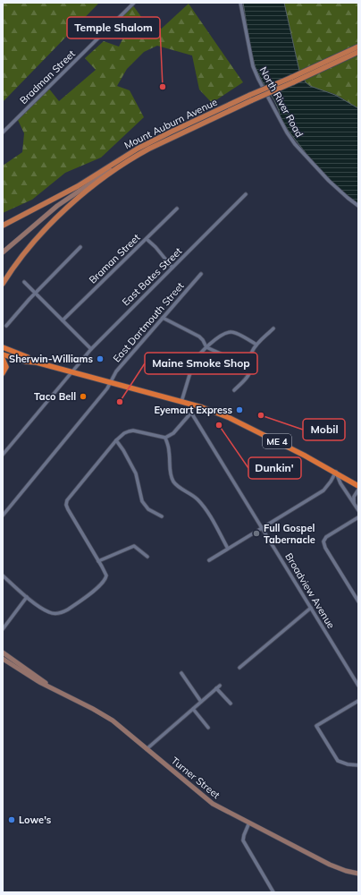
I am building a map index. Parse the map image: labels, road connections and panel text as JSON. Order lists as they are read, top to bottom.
{
  "streets": {
    "highway": ["ME 4"],
    "main road": ["Mount Auburn Avenue", "Turner Street"],
    "street": [
      "Bradman Street",
      "North River Road",
      "Braman Street",
      "East Bates Street",
      "East Dartmouth Street",
      "Broadview Avenue"
    ]
  },
  "crossings": [
    ["East Bates Street", "ME 4"],
    ["East Dartmouth Street", "ME 4"]
  ],
  "places": [
    "Temple Shalom",
    "Sherwin-Williams",
    "Taco Bell",
    "Maine Smoke Shop",
    "Eyemart Express",
    "Mobil",
    "Dunkin'",
    "Full Gospel Tabernacle",
    "Lowe's"
  ]
}
